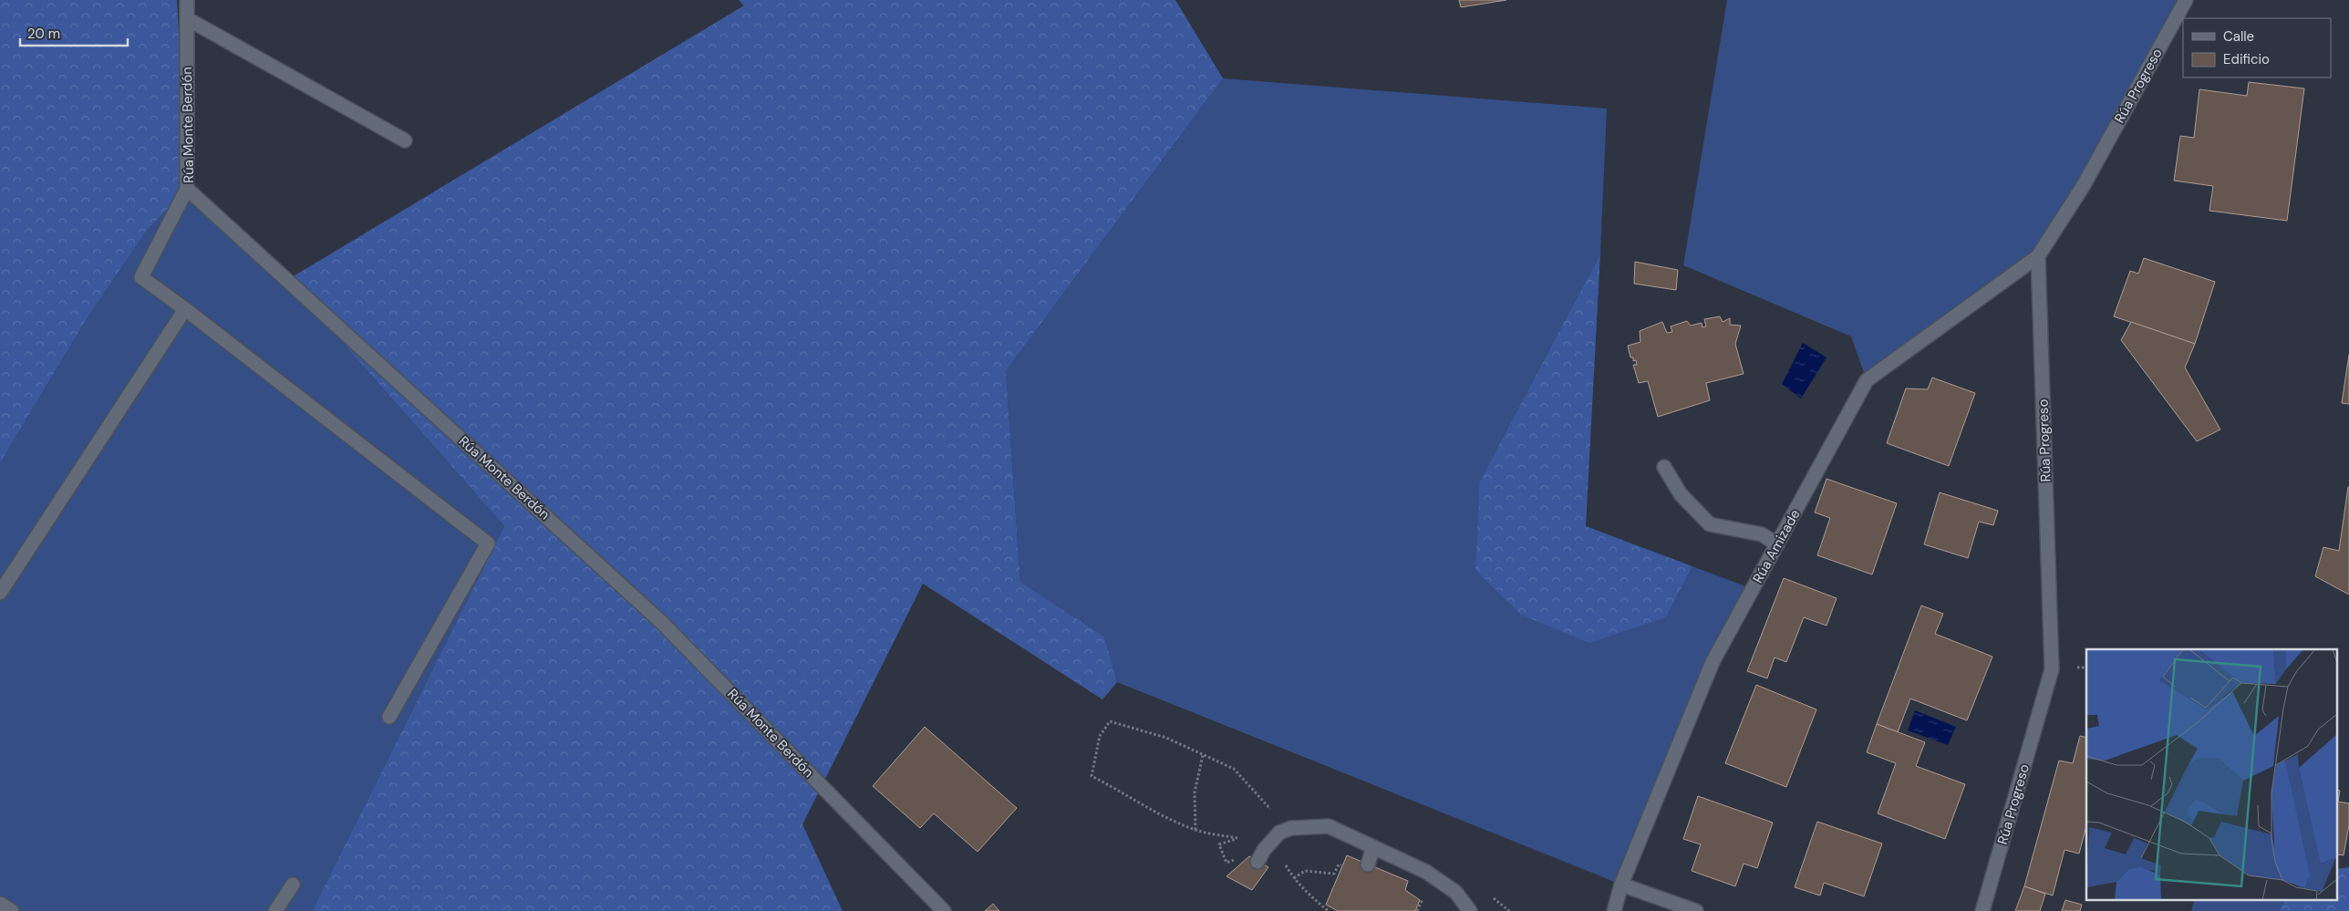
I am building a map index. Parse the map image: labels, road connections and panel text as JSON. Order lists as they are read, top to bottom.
{
  "streets": {
    "street": ["Rúa Progreso", "Rúa Monte Berdón", "Rúa Amizade"]
  },
  "crossings": [
    ["Rúa Progreso", "Rúa Amizade"]
  ],
  "legend": ["Calle", "Edificio"],
  "scale_bar": "20 m"
}
